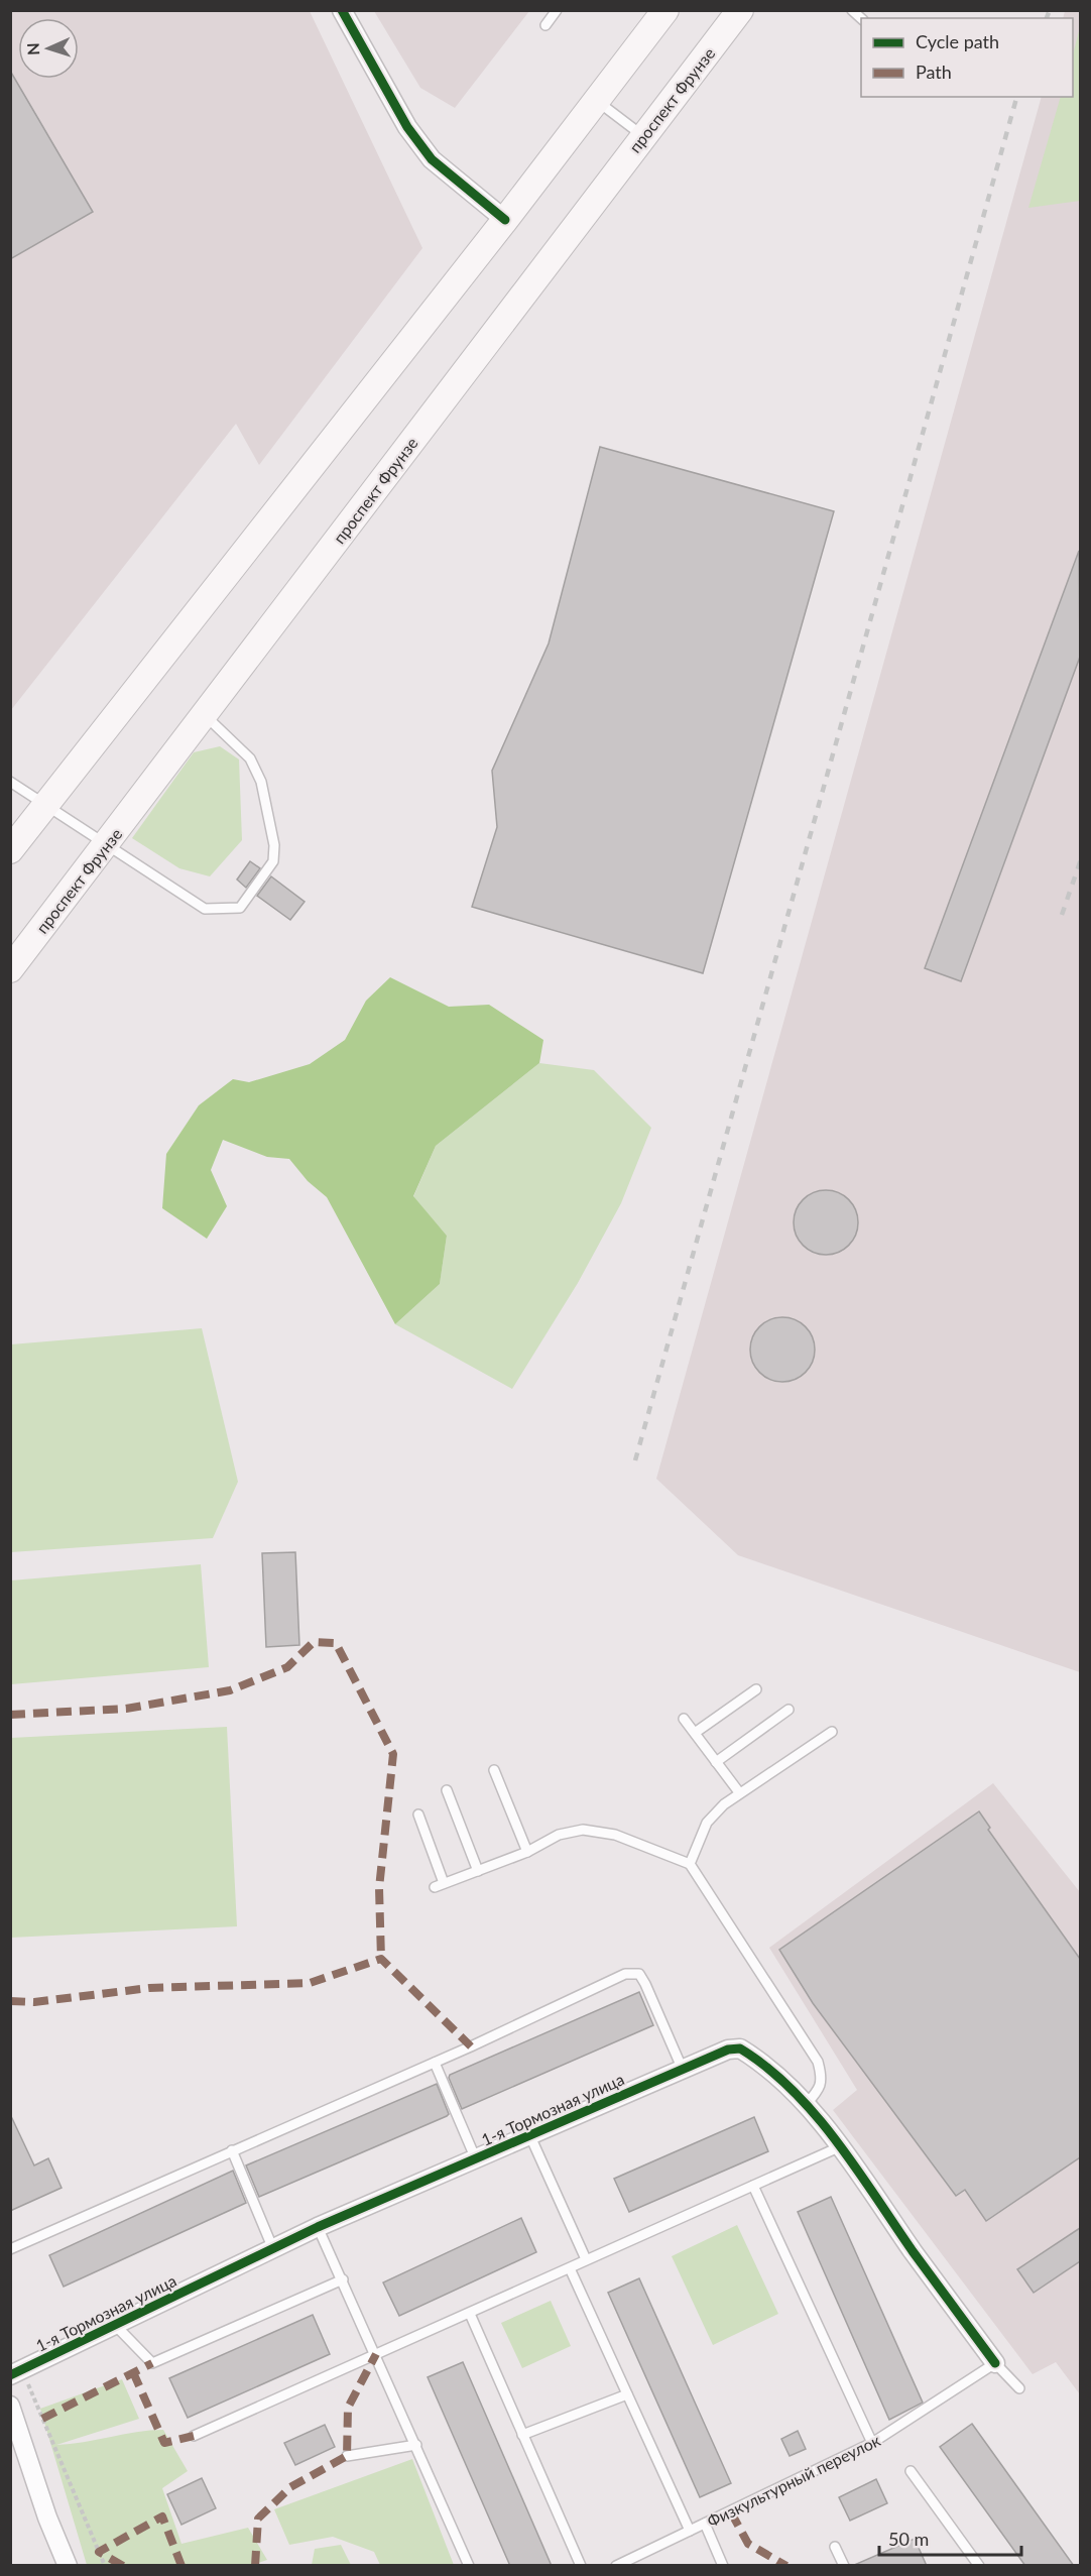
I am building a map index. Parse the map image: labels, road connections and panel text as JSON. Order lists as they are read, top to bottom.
{
  "streets": {
    "main road": ["проспект Фрунзе"],
    "street": ["1-я Тормозная улица"],
    "lane": ["Физкультурный переулок"]
  },
  "crossings": [
    ["1-я Тормозная улица", "Физкультурный переулок"]
  ],
  "legend": ["Cycle path", "Path"],
  "scale_bar": "50 m",
  "north": "left"
}
